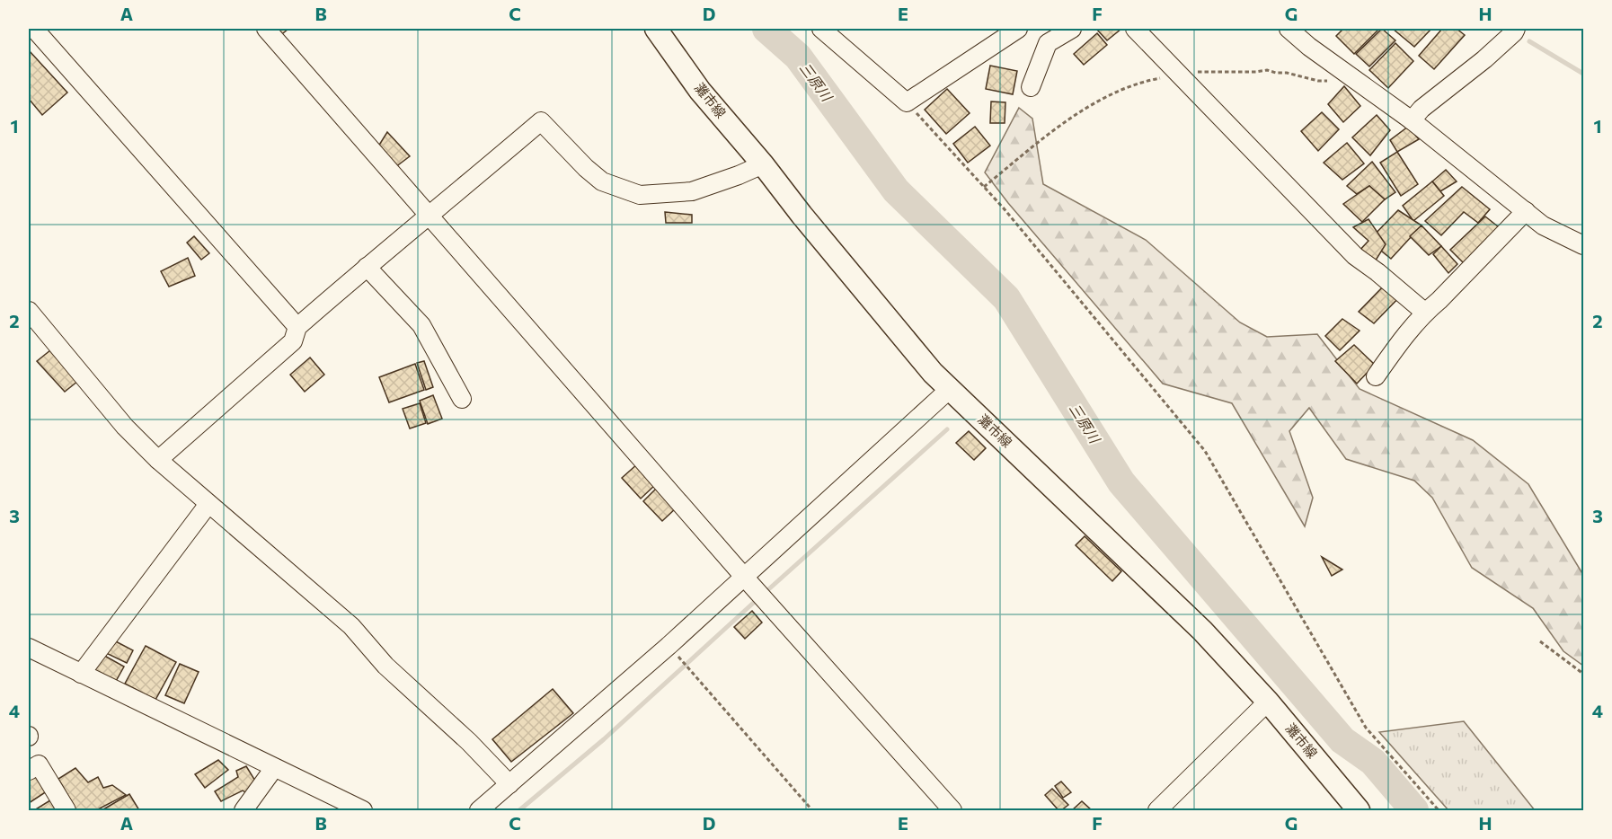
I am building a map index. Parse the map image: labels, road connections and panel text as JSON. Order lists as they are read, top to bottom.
{
  "streets": {
    "main road": ["灘市線"]
  },
  "water": ["三原川"],
  "grid": {
    "columns": [
      "A",
      "B",
      "C",
      "D",
      "E",
      "F",
      "G",
      "H"
    ],
    "rows": [
      "1",
      "2",
      "3",
      "4"
    ]
  }
}
